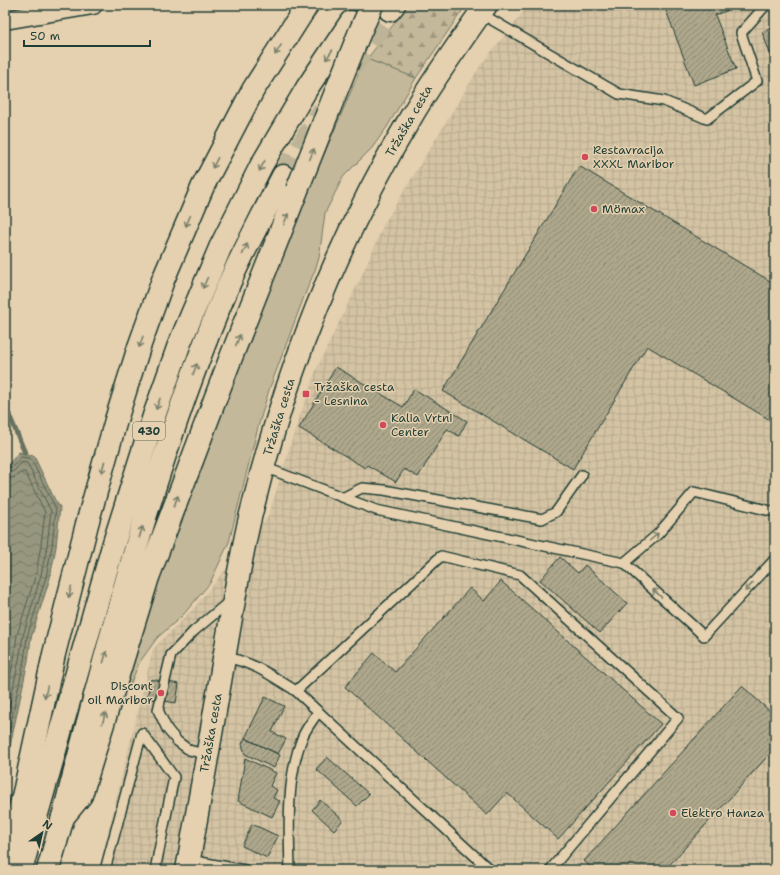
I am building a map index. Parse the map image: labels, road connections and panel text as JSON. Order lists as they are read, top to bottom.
{
  "streets": {
    "main road": ["Tržaška cesta", "430"]
  },
  "places": {
    "other": [
      "Restavracija XXXL Maribor",
      "Mömax",
      "Kalia Vrtni Center",
      "Discont oil Maribor",
      "Elektro Hanza"
    ],
    "transit": ["Tržaška cesta - Lesnina"]
  },
  "scale_bar": "50 m",
  "north": "top right"
}
